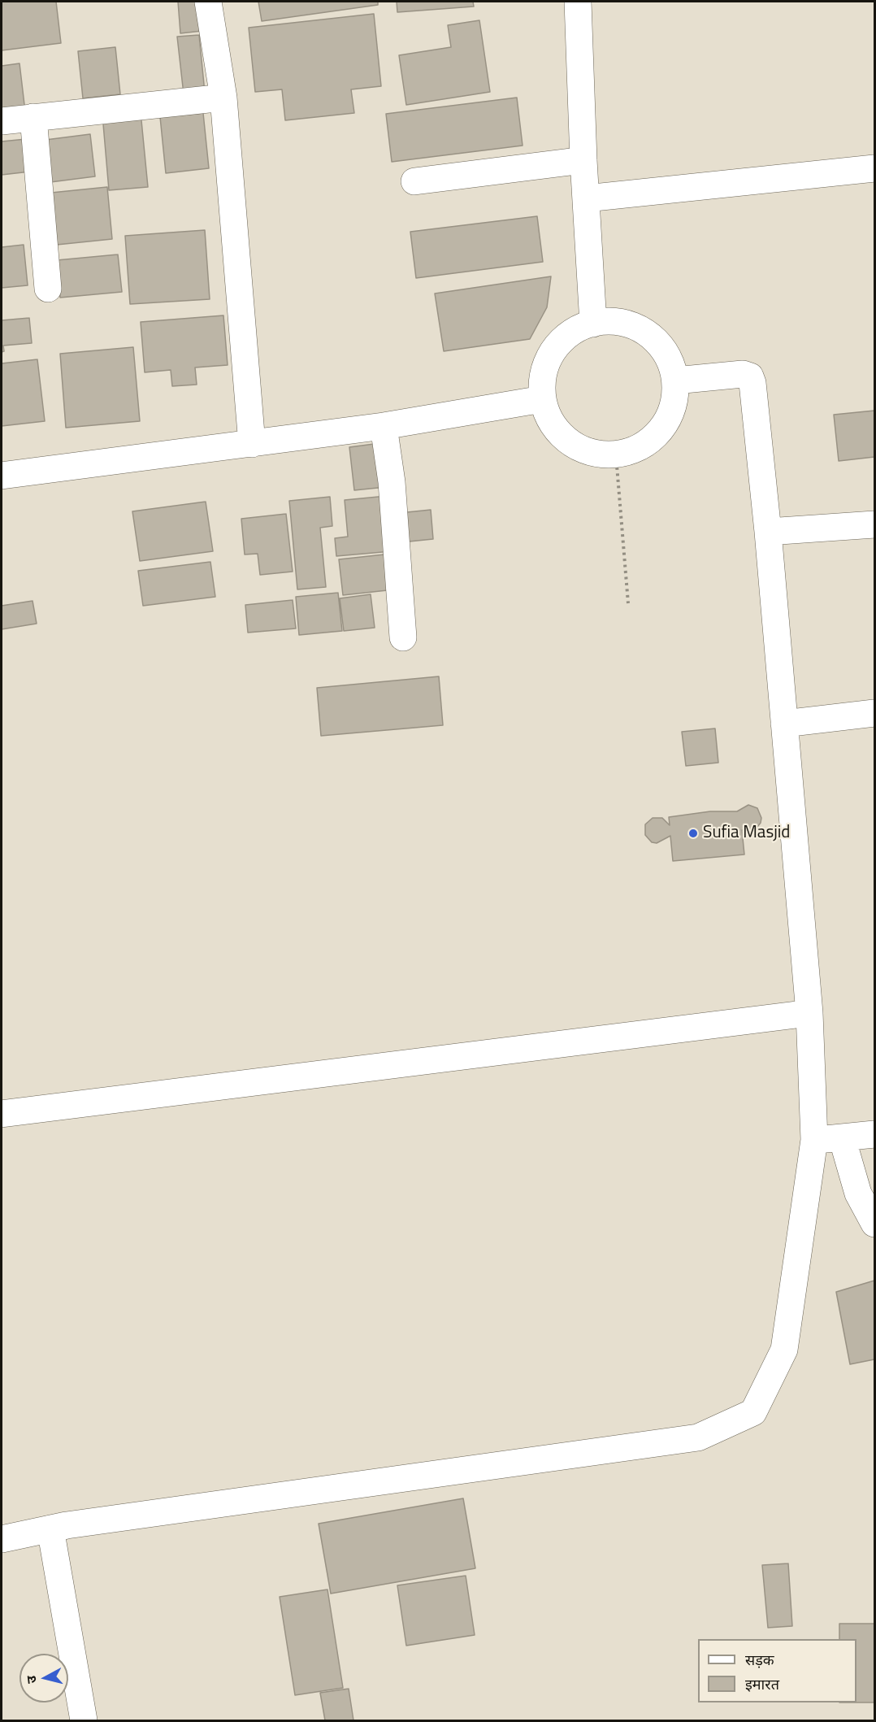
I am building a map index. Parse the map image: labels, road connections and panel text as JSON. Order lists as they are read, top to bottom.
{
  "places": ["Sufia Masjid"],
  "legend": ["सड़क", "इमारत"],
  "north": "left"
}
